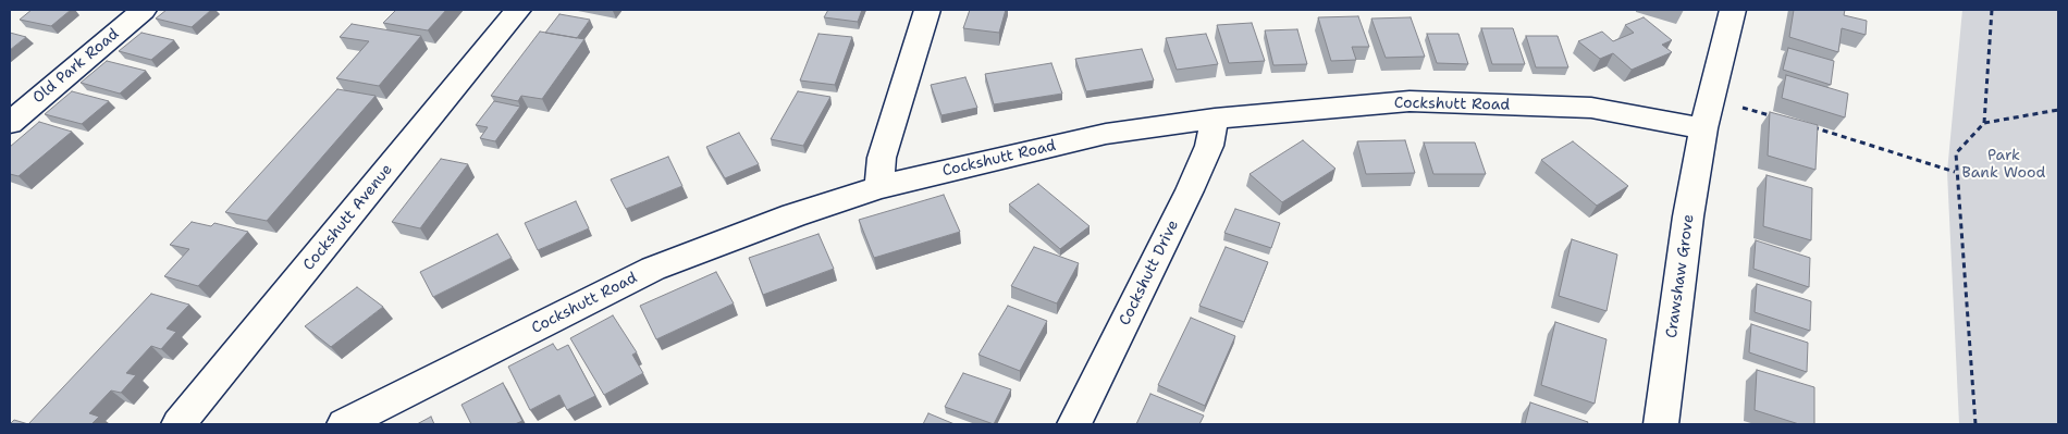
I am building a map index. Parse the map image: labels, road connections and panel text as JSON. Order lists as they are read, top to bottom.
{
  "streets": {
    "street": [
      "Old Park Road",
      "Cockshutt Road",
      "Cockshutt Avenue",
      "Cockshutt Drive",
      "Crawshaw Grove"
    ]
  },
  "crossings": [
    ["Cockshutt Road", "Cockshutt Drive"],
    ["Cockshutt Road", "Crawshaw Grove"]
  ],
  "parks": ["Park Bank Wood"]
}
